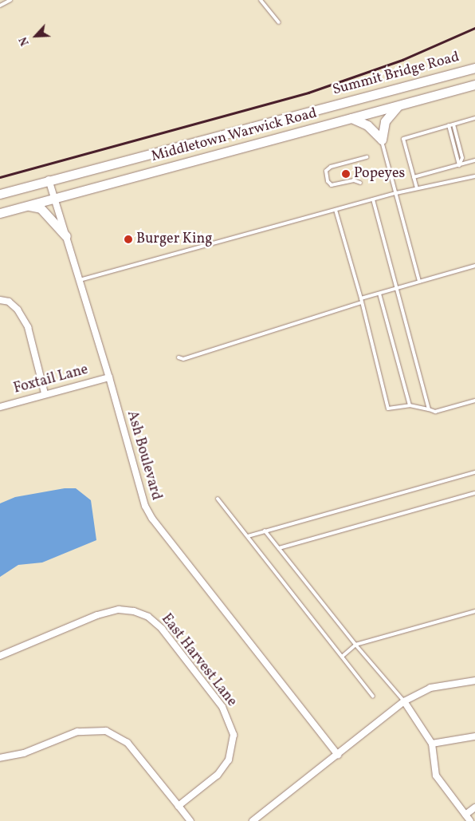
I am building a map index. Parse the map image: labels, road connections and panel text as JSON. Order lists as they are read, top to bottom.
{
  "streets": {
    "main road": ["Summit Bridge Road", "Middletown Warwick Road"],
    "street": ["Foxtail Lane", "Ash Boulevard", "East Harvest Lane"]
  },
  "crossings": [
    ["Summit Bridge Road", "Ash Boulevard"],
    ["Middletown Warwick Road", "Ash Boulevard"],
    ["Foxtail Lane", "Ash Boulevard"]
  ],
  "places": ["Popeyes", "Burger King"],
  "north": "bottom left"
}
